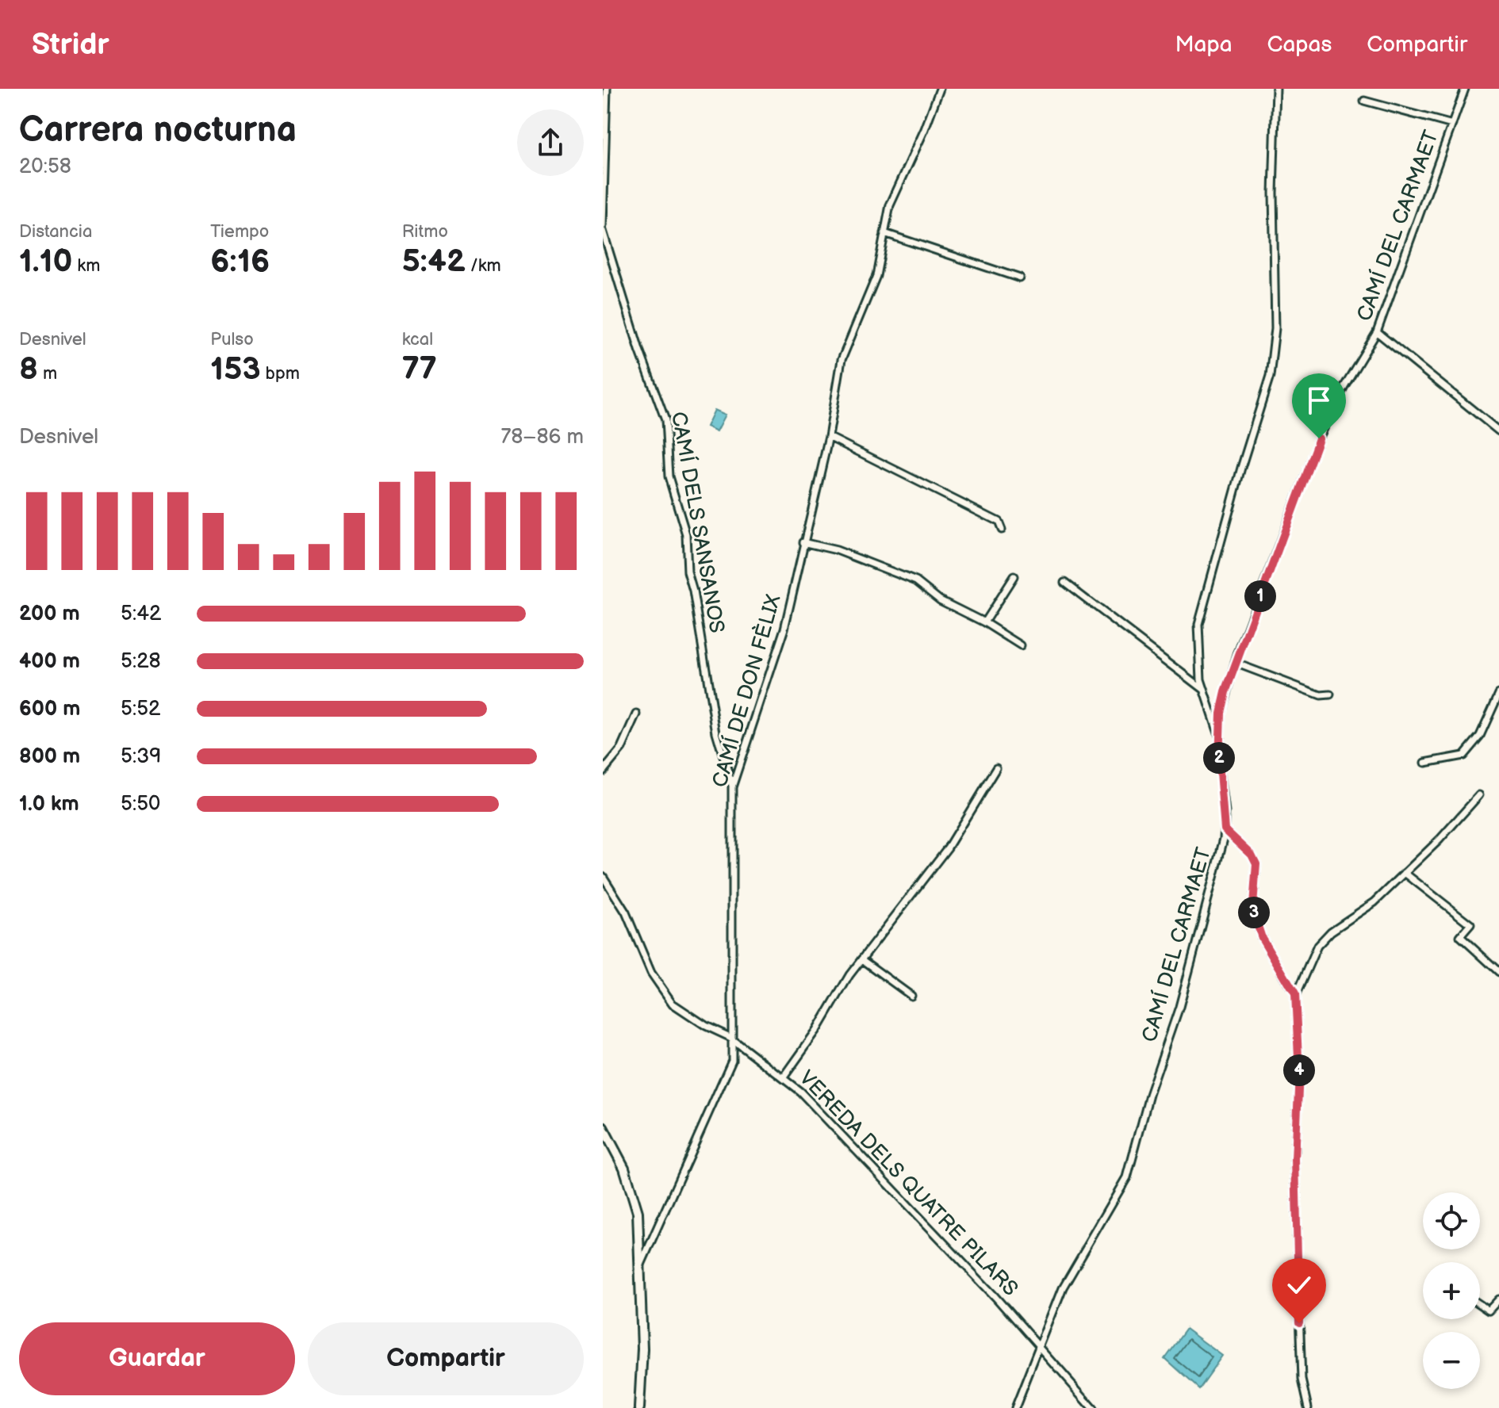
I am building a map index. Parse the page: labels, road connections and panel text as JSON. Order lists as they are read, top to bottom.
{
  "streets": {
    "street": [
      "CAMÍ DEL CARMAET",
      "CAMÍ DELS SANSANOS",
      "CAMÍ DE DON FÈLIX",
      "VEREDA DELS QUATRE PILARS"
    ]
  },
  "crossings": [
    ["CAMÍ DEL CARMAET", "VEREDA DELS QUATRE PILARS"],
    ["CAMÍ DELS SANSANOS", "CAMÍ DE DON FÈLIX"],
    ["CAMÍ DE DON FÈLIX", "VEREDA DELS QUATRE PILARS"]
  ],
  "page": {
    "header": "Stridr",
    "nav": ["Mapa", "Capas", "Compartir"],
    "heading": ["Carrera nocturna", "20:58"],
    "stats": [
      ["Distancia", "1.10 km"],
      ["Tiempo", "6:16"],
      ["Ritmo", "5:42 /km"],
      ["Desnivel", "8 m"],
      ["Pulso", "153 bpm"],
      ["kcal", "77"]
    ],
    "chart": ["Desnivel", "78–86 m"],
    "pins": [
      "1",
      "2",
      "3",
      "4"
    ],
    "list": [
      {
        "name": "200 m",
        "note": "5:42"
      },
      {
        "name": "400 m",
        "note": "5:28"
      },
      {
        "name": "600 m",
        "note": "5:52"
      },
      {
        "name": "800 m",
        "note": "5:39"
      },
      {
        "name": "1.0 km",
        "note": "5:50"
      }
    ],
    "map_buttons": ["+", "−"],
    "buttons": ["Guardar", "Compartir"]
  }
}
